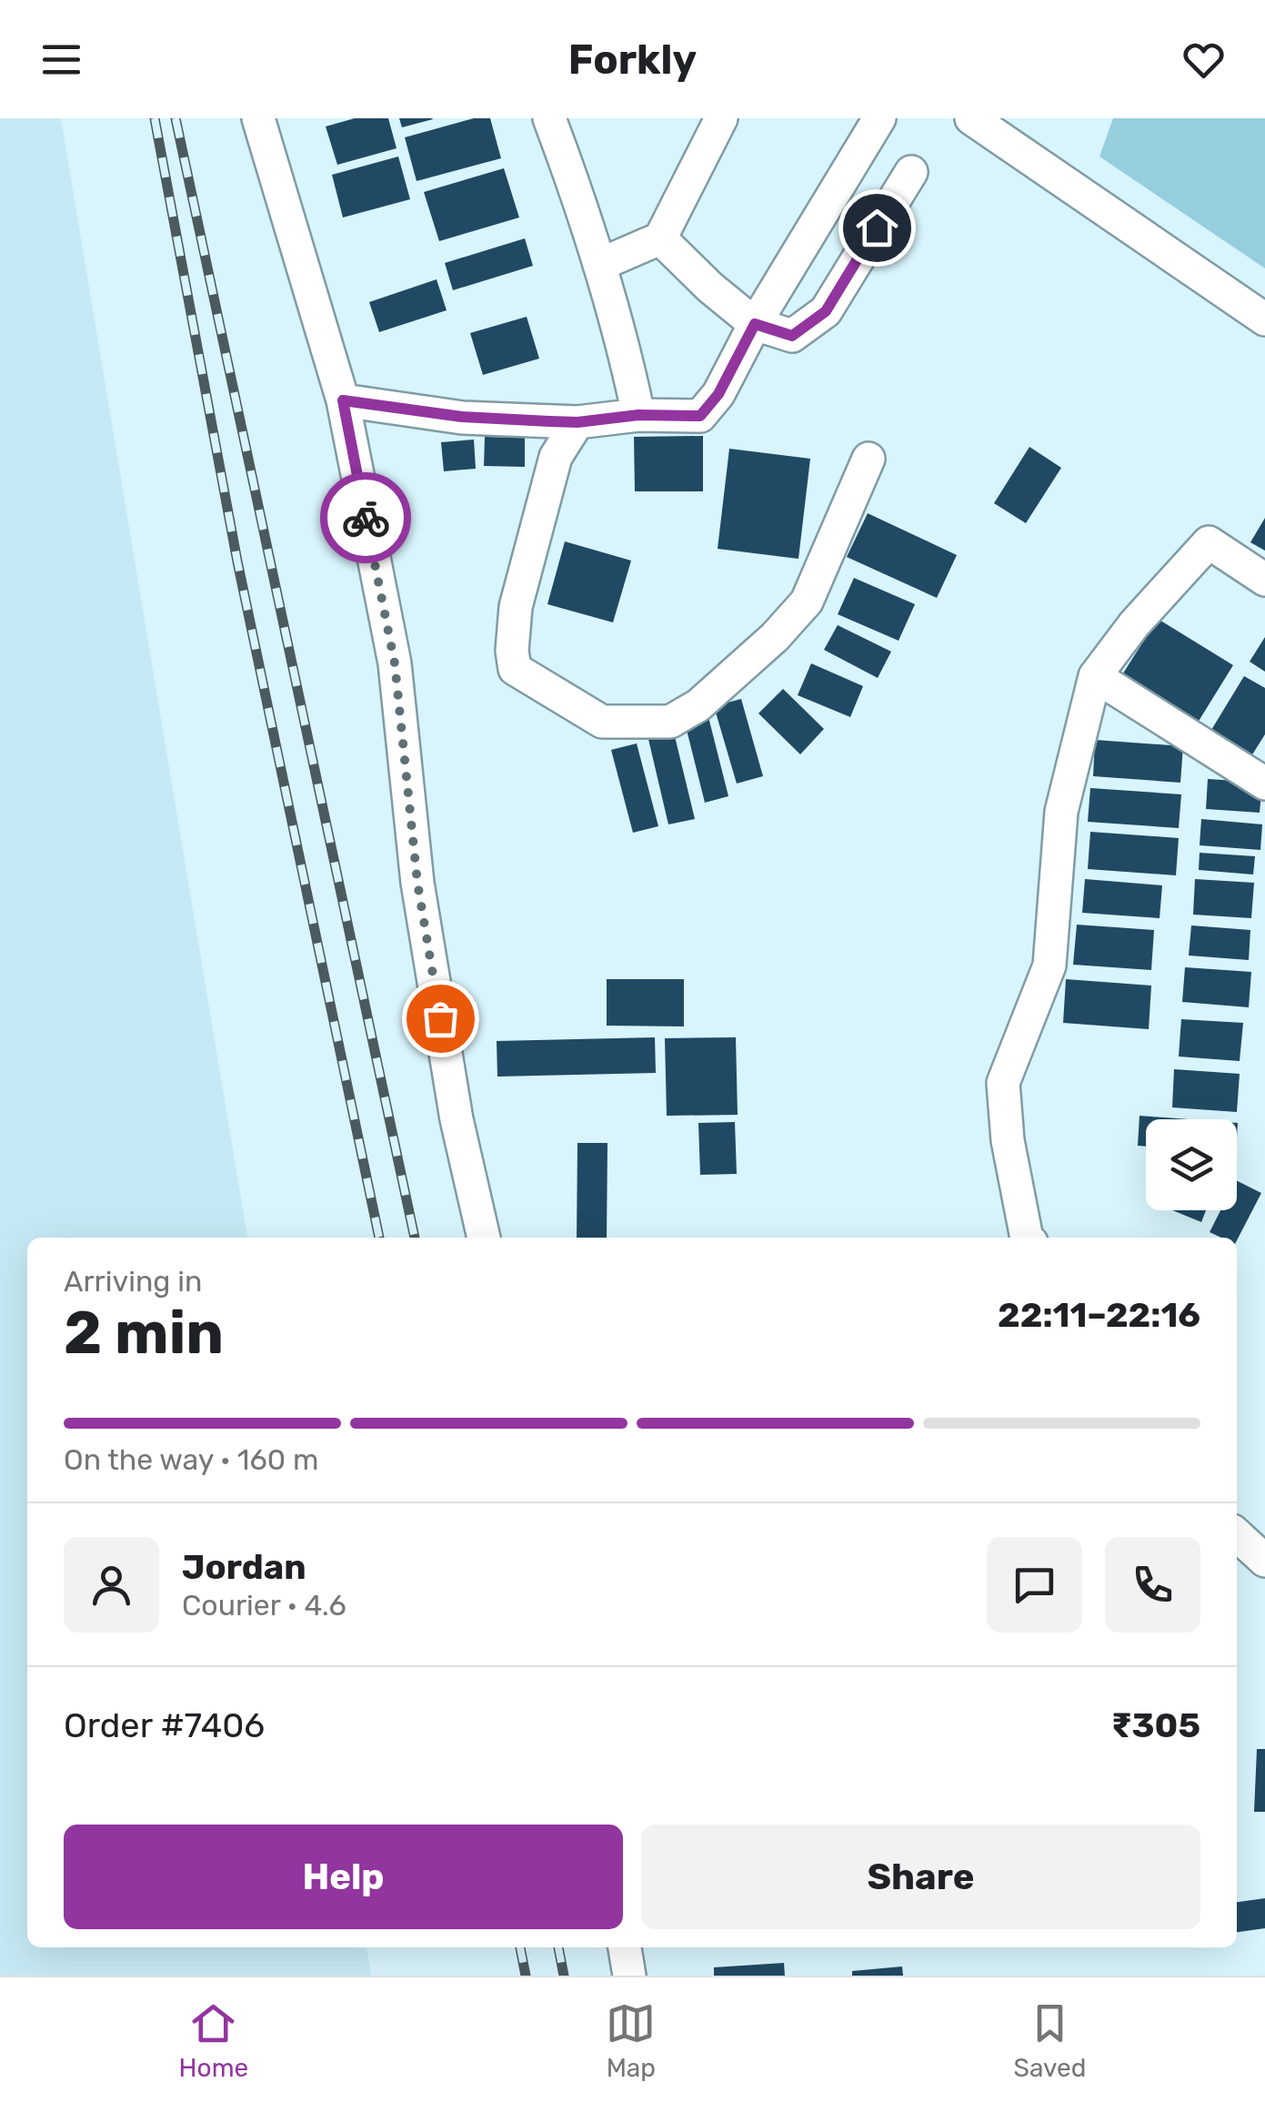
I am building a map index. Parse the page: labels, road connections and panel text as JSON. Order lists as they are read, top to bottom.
{
  "page": {
    "header": "Forkly",
    "heading": ["2 min", "Arriving in", "22:11–22:16"],
    "panel": [
      "Jordan",
      "Courier · 4.6",
      "Order #7406",
      "₹305"
    ],
    "bar": "On the way · 160 m",
    "buttons": ["Help", "Share"],
    "tabs": ["Home", "Map", "Saved"]
  }
}
